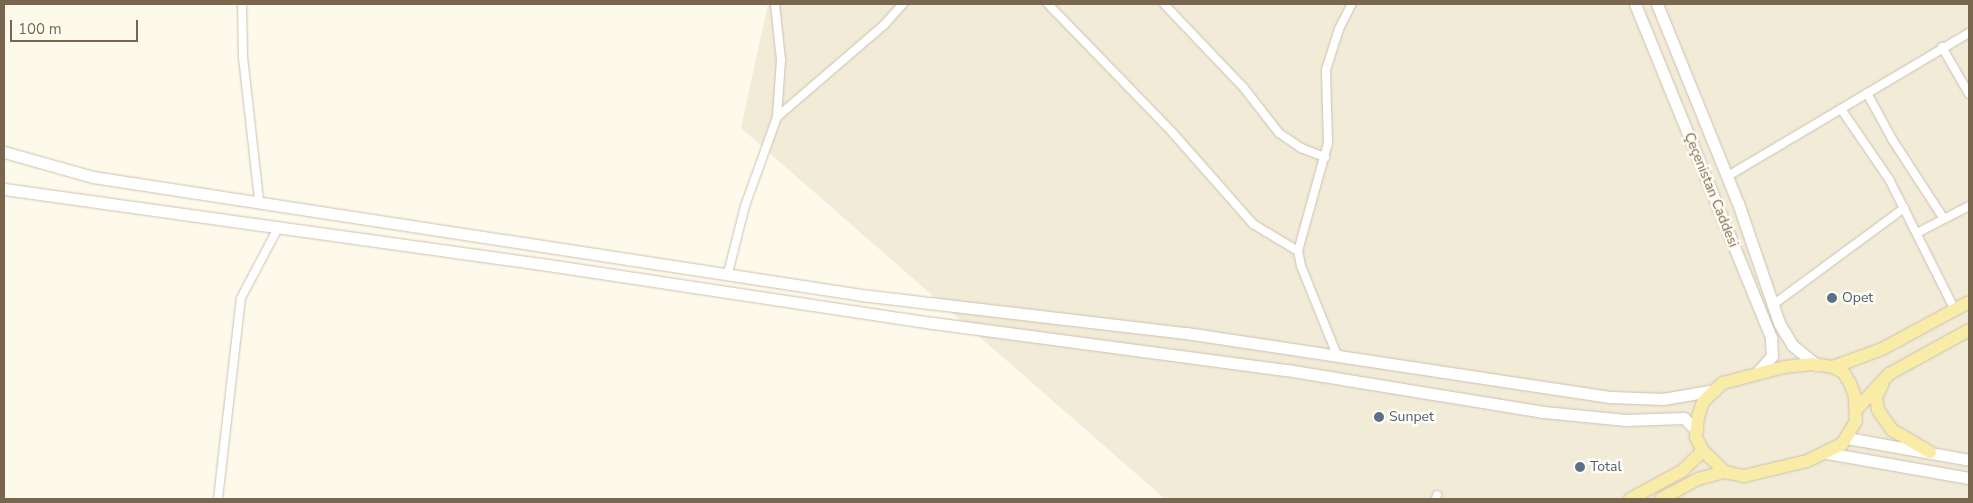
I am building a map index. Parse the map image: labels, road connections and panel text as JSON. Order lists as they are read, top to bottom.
{
  "streets": {
    "main road": ["Çeçenistan Caddesi"]
  },
  "places": ["Opet", "Sunpet", "Total"],
  "scale_bar": "100 m"
}
